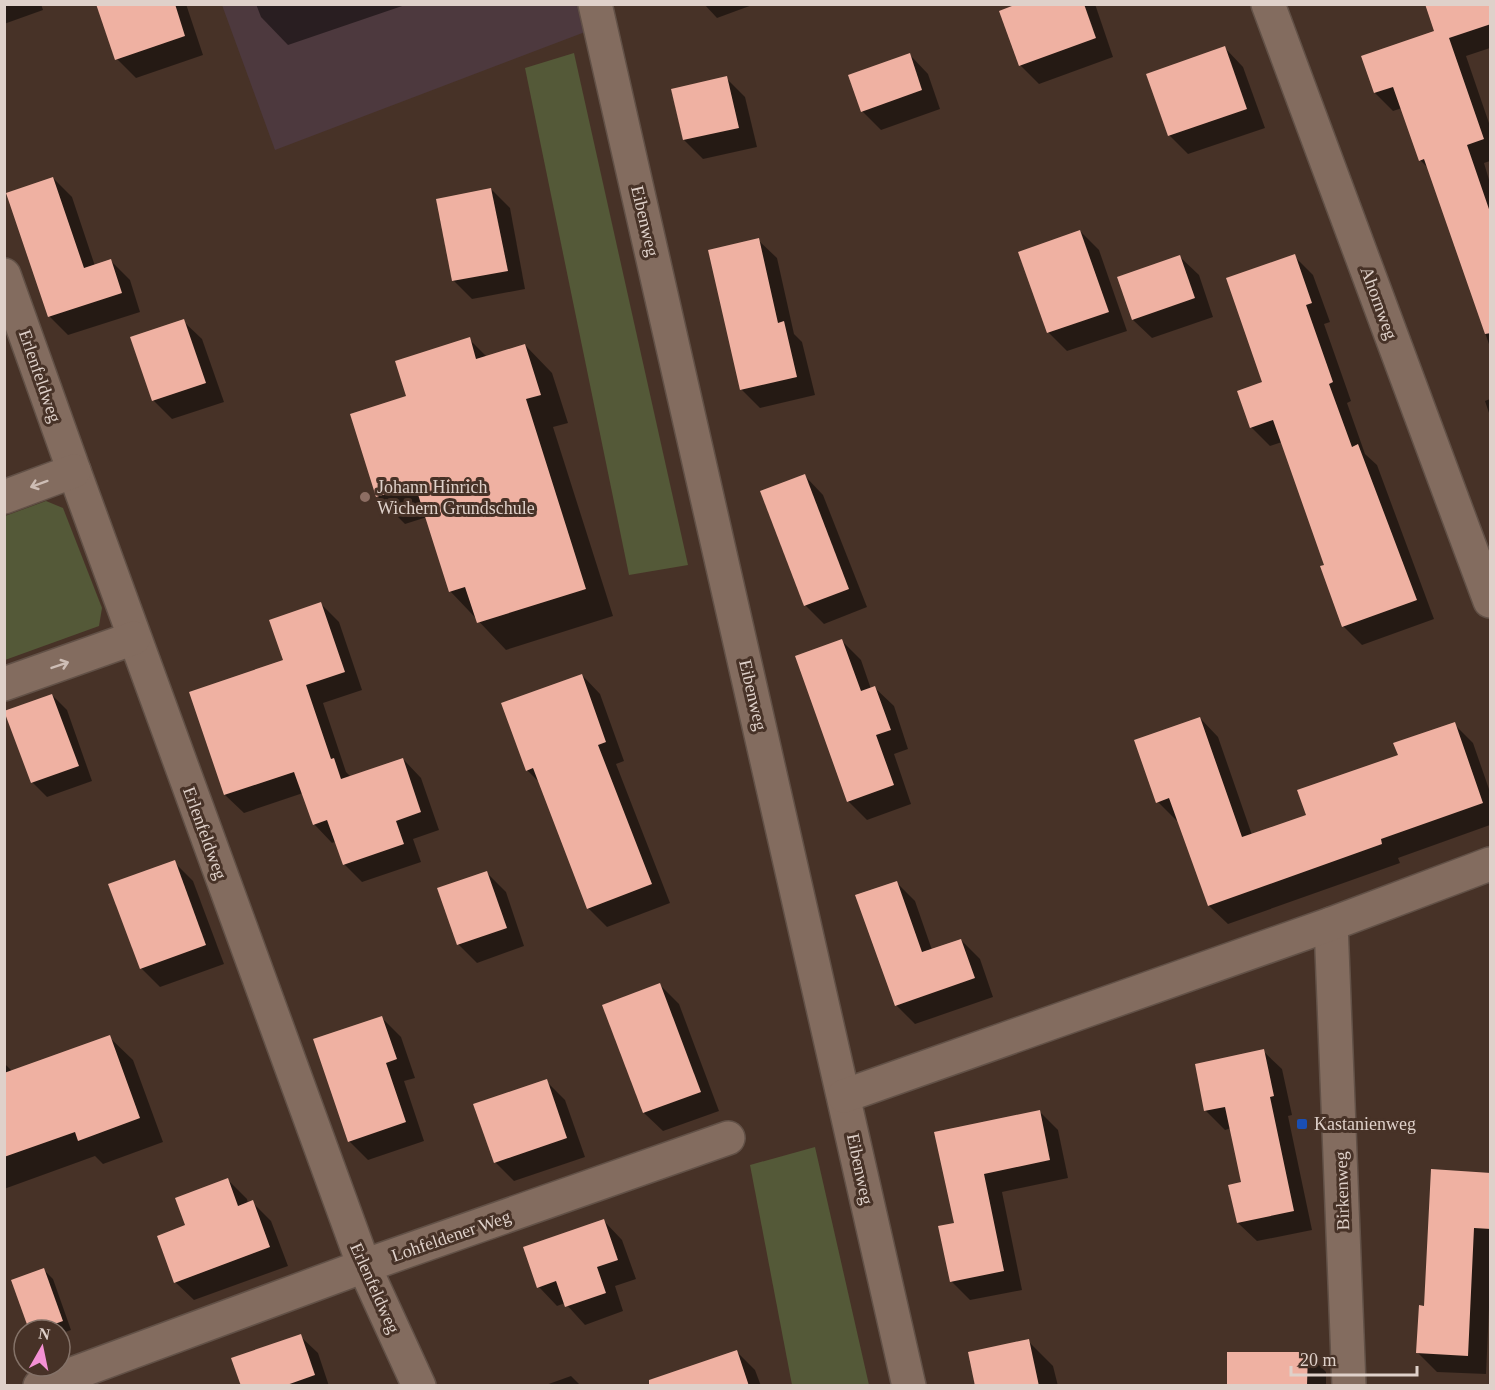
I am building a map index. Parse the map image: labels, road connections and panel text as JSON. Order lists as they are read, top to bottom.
{
  "streets": {
    "street": [
      "Eibenweg",
      "Ahornweg",
      "Erlenfeldweg",
      "Birkenweg",
      "Lohfeldener Weg"
    ]
  },
  "crossings": [
    ["Erlenfeldweg", "Lohfeldener Weg"]
  ],
  "places": {
    "other": ["Johann Hinrich Wichern Grundschule"],
    "transit": ["Kastanienweg"]
  },
  "scale_bar": "20 m",
  "north": "top"
}
